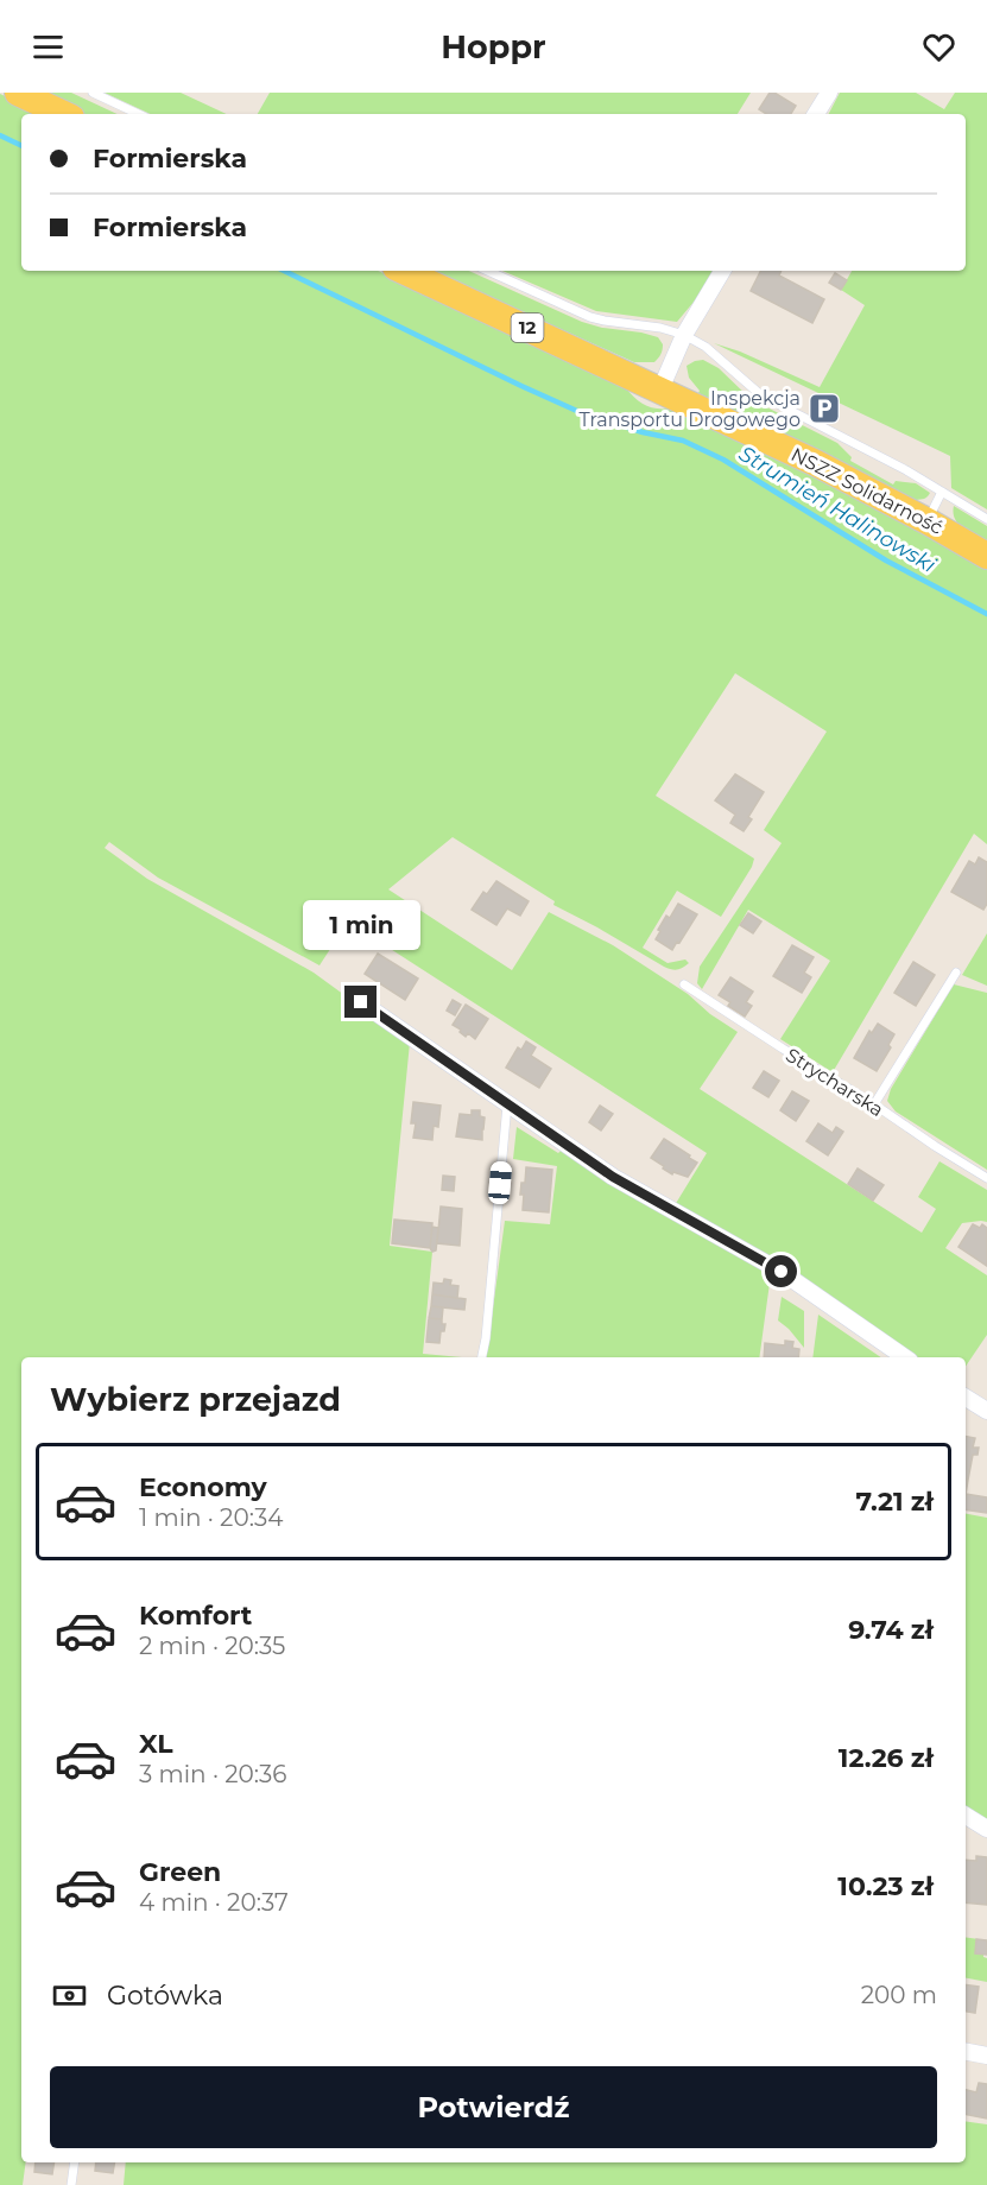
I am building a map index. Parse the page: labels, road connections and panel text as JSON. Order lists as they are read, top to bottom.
{
  "streets": {
    "main road": ["12", "NSZZ Solidarność"],
    "lane": ["Strycharska"]
  },
  "water": ["Strumień Halinowski"],
  "places": {
    "parking": ["Inspekcja Transportu Drogowego"]
  },
  "page": {
    "header": "Hoppr",
    "banner": ["Formierska", "Formierska"],
    "bubble": "1 min",
    "heading": "Wybierz przejazd",
    "list": [
      {
        "name": "Economy",
        "note": "1 min · 20:34",
        "value": "7.21 zł"
      },
      {
        "name": "Komfort",
        "note": "2 min · 20:35",
        "value": "9.74 zł"
      },
      {
        "name": "XL",
        "note": "3 min · 20:36",
        "value": "12.26 zł"
      },
      {
        "name": "Green",
        "note": "4 min · 20:37",
        "value": "10.23 zł"
      }
    ],
    "pay": ["Gotówka", "200 m"],
    "buttons": "Potwierdź"
  }
}
